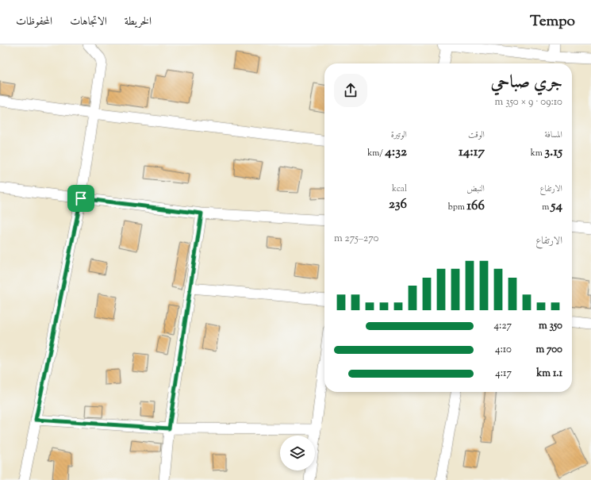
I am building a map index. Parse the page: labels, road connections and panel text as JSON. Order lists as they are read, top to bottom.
{
  "page": {
    "header": "Tempo",
    "nav": ["الخريطة", "الاتجاهات", "المحفوظات"],
    "heading": ["جري صباحي", "09:10 · 9 × 350 m"],
    "stats": [
      ["المسافة", "3.15 km"],
      ["الوقت", "14:17"],
      ["الوتيرة", "4:32 /km"],
      ["الارتفاع", "54 m"],
      ["النبض", "166 bpm"],
      ["kcal", "236"]
    ],
    "chart": ["الارتفاع", "270–275 m"],
    "list": [
      {
        "name": "350 m",
        "note": "4:27"
      },
      {
        "name": "700 m",
        "note": "4:10"
      },
      {
        "name": "1.1 km",
        "note": "4:17"
      }
    ]
  }
}
